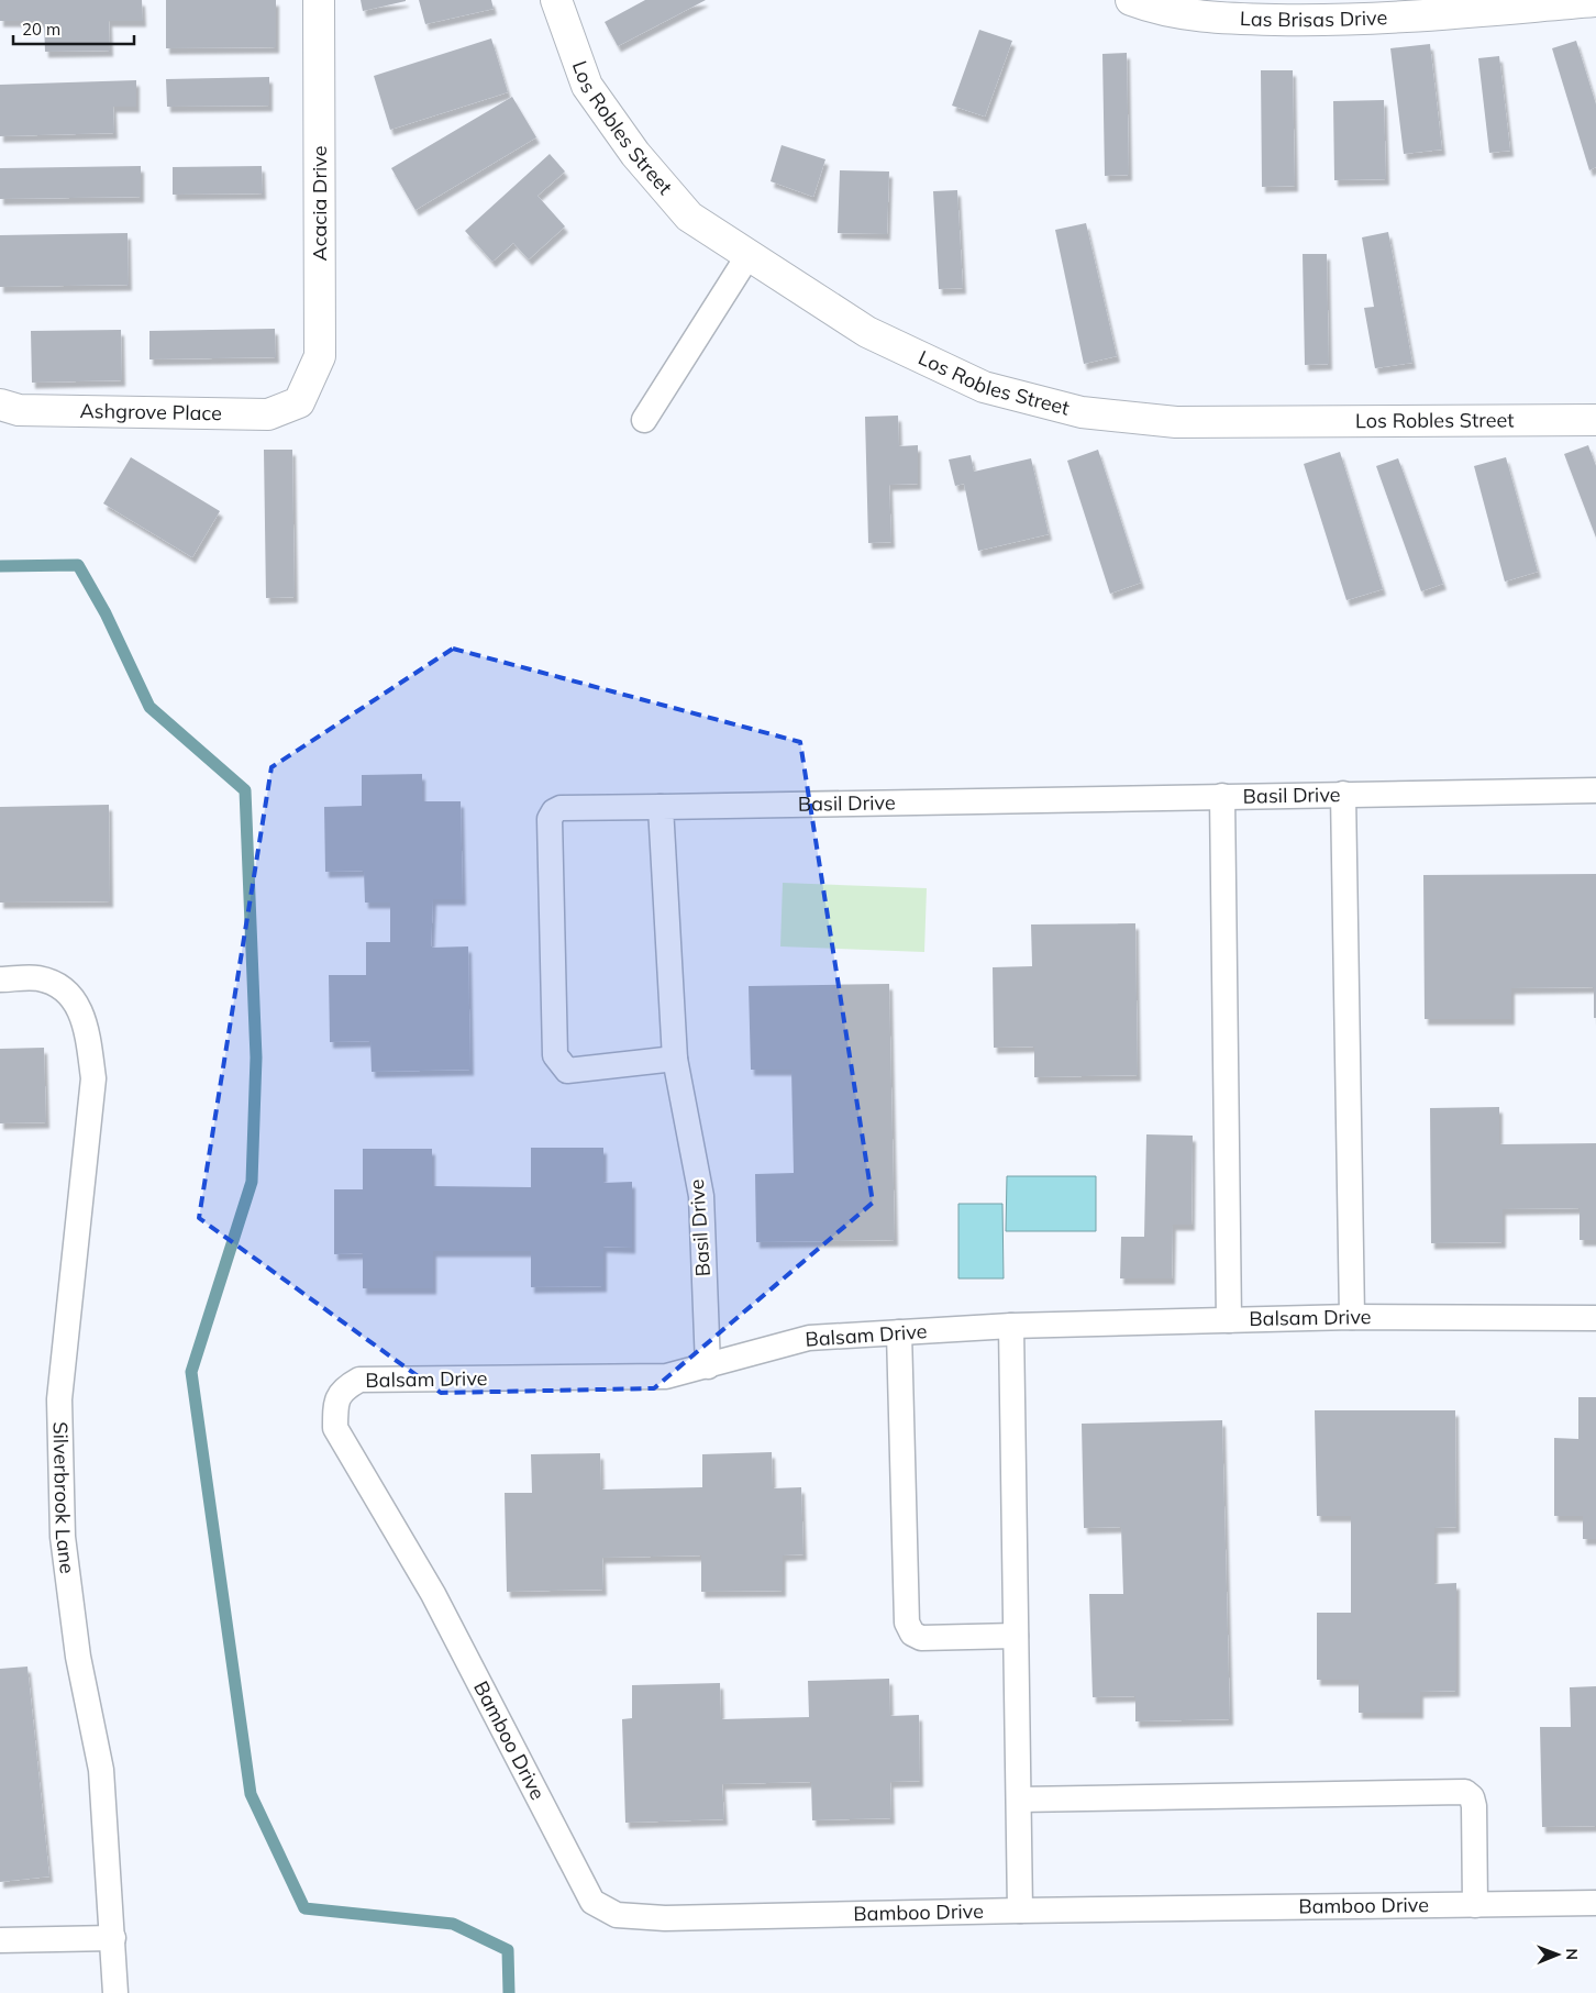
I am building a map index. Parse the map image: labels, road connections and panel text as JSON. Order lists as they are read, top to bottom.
{
  "streets": {
    "street": [
      "Las Brisas Drive",
      "Los Robles Street",
      "Acacia Drive",
      "Ashgrove Place"
    ],
    "lane": [
      "Basil Drive",
      "Balsam Drive",
      "Silverbrook Lane",
      "Bamboo Drive"
    ]
  },
  "crossings": [
    ["Acacia Drive", "Ashgrove Place"],
    ["Basil Drive", "Balsam Drive"],
    ["Balsam Drive", "Bamboo Drive"]
  ],
  "scale_bar": "20 m",
  "north": "right"
}
